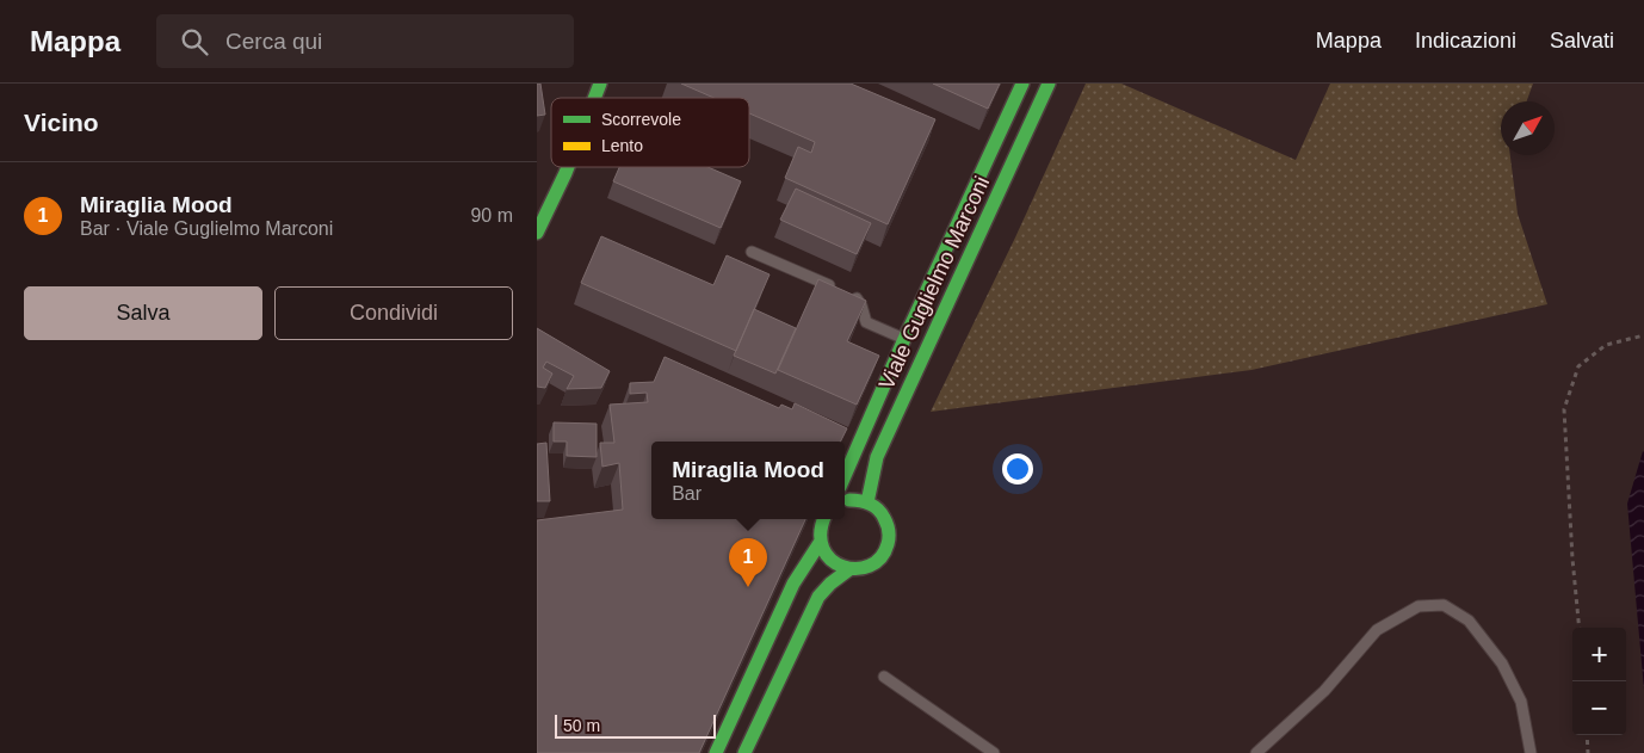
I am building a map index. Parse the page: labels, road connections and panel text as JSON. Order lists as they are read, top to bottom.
{
  "streets": {
    "main road": ["Viale Guglielmo Marconi"]
  },
  "legend": ["Scorrevole", "Lento"],
  "scale_bar": "50 m",
  "north": "top right",
  "page": {
    "header": "Mappa",
    "search": "Cerca qui",
    "nav": ["Mappa", "Indicazioni", "Salvati"],
    "heading": "Vicino",
    "list": [
      {
        "mark": "1",
        "name": "Miraglia Mood",
        "note": "Bar · Viale Guglielmo Marconi",
        "value": "90 m"
      }
    ],
    "buttons": ["Salva", "Condividi"],
    "popup": ["Miraglia Mood", "Bar"],
    "pins": "1",
    "map_buttons": ["+", "−"],
    "scale": "50 m"
  }
}
